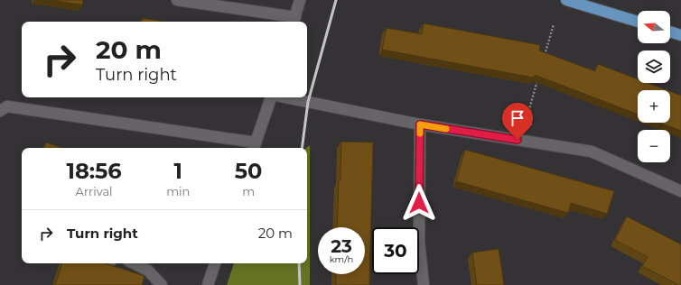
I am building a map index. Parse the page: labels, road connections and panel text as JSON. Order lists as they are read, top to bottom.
{
  "north": "left",
  "page": {
    "map_buttons": ["+", "−"],
    "turn": ["20 m", "Turn right"],
    "eta": [
      "18:56",
      "Arrival",
      "1",
      "min",
      "50",
      "m"
    ],
    "list": [
      {
        "name": "Turn right",
        "value": "20 m"
      }
    ],
    "speed": "23 km/h",
    "limit": "30"
  }
}
